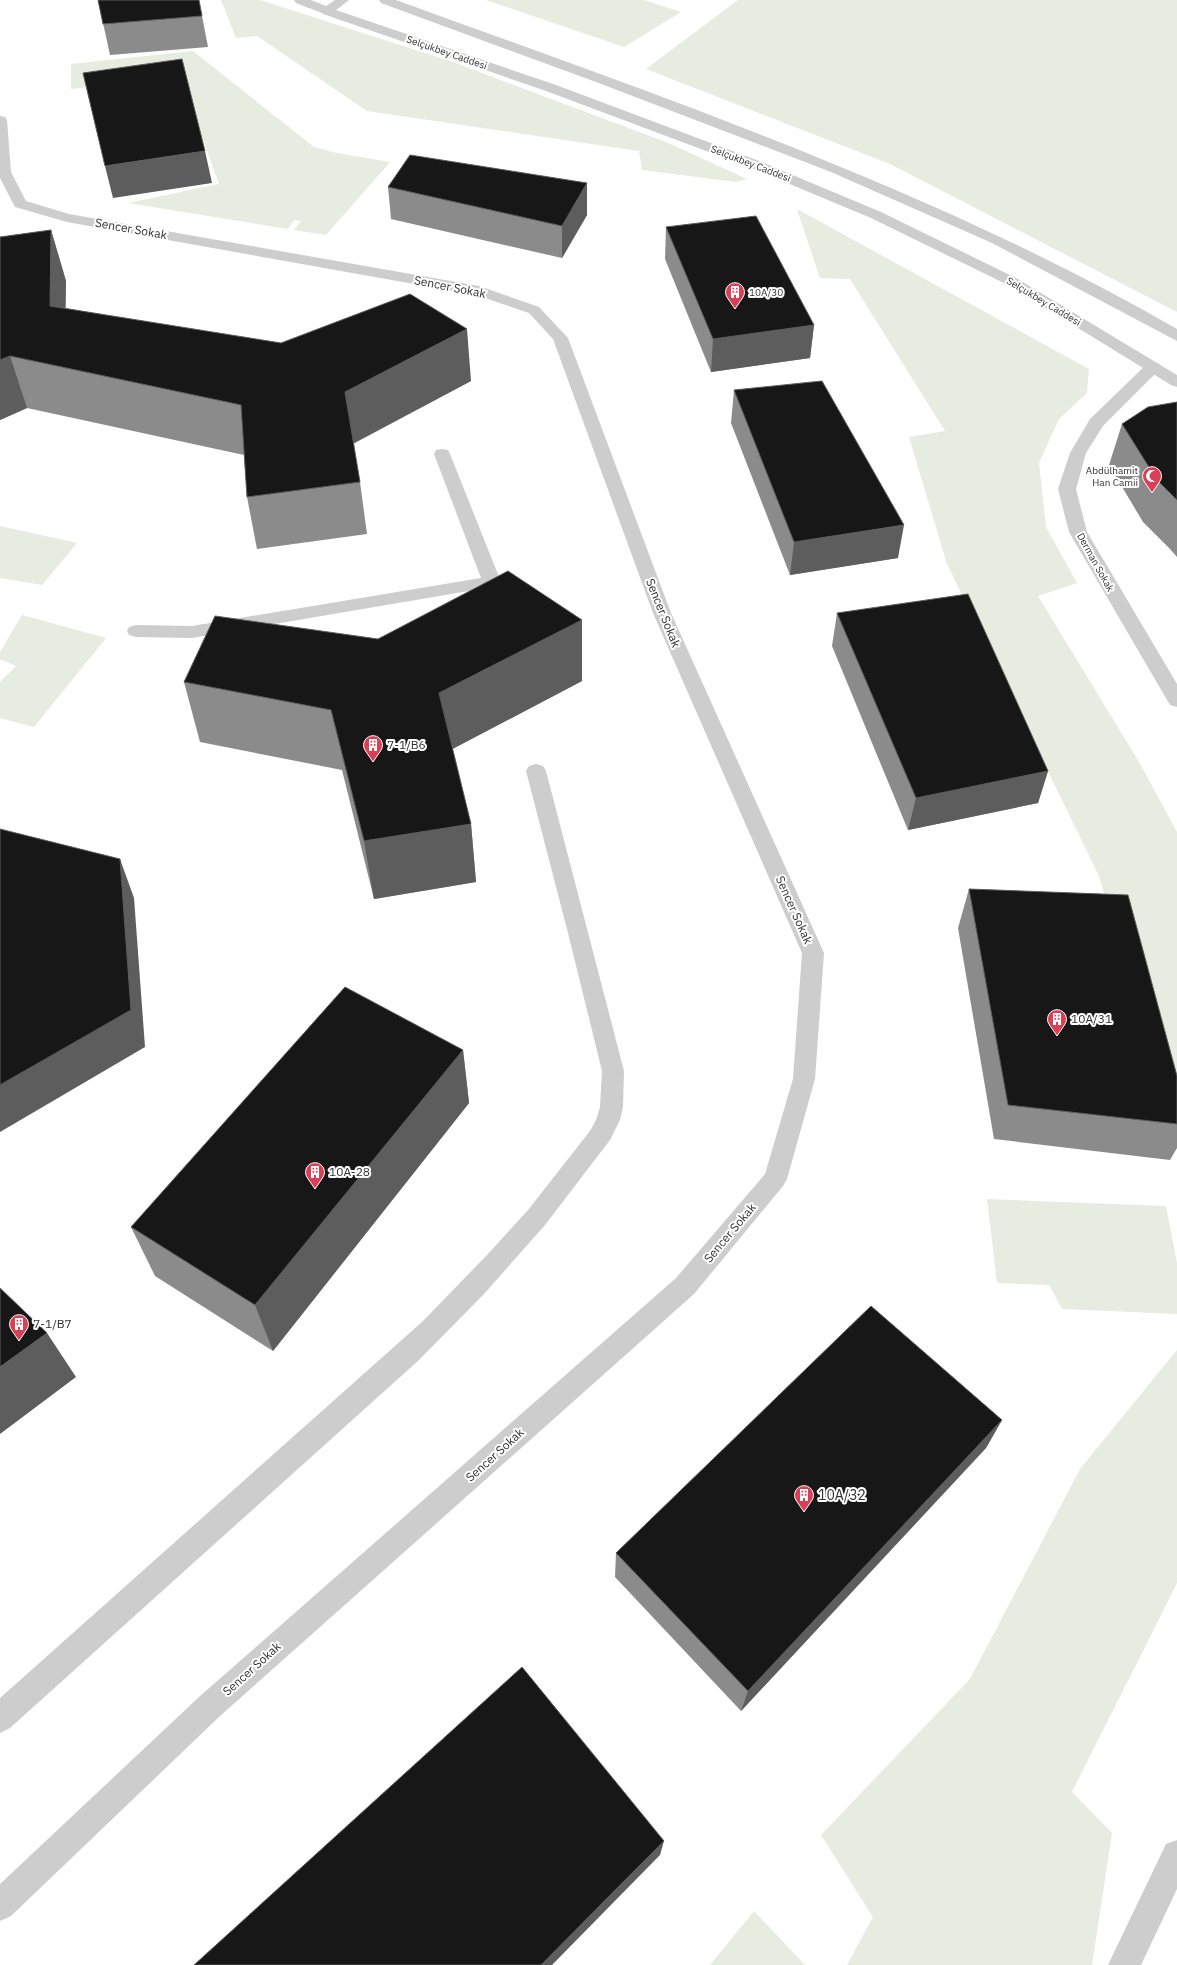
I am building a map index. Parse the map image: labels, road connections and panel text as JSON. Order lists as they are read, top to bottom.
{
  "streets": {
    "street": ["Selçukbey Caddesi", "Sencer Sokak", "Derman Sokak"]
  },
  "crossings": [
    ["Selçukbey Caddesi", "Derman Sokak"]
  ],
  "places": {
    "building": [
      "10A/30",
      "7-1/B6",
      "10A/31",
      "10A-28",
      "7-1/B7",
      "10A/32"
    ],
    "mosque": ["Abdülhamit Han Camii"]
  }
}
